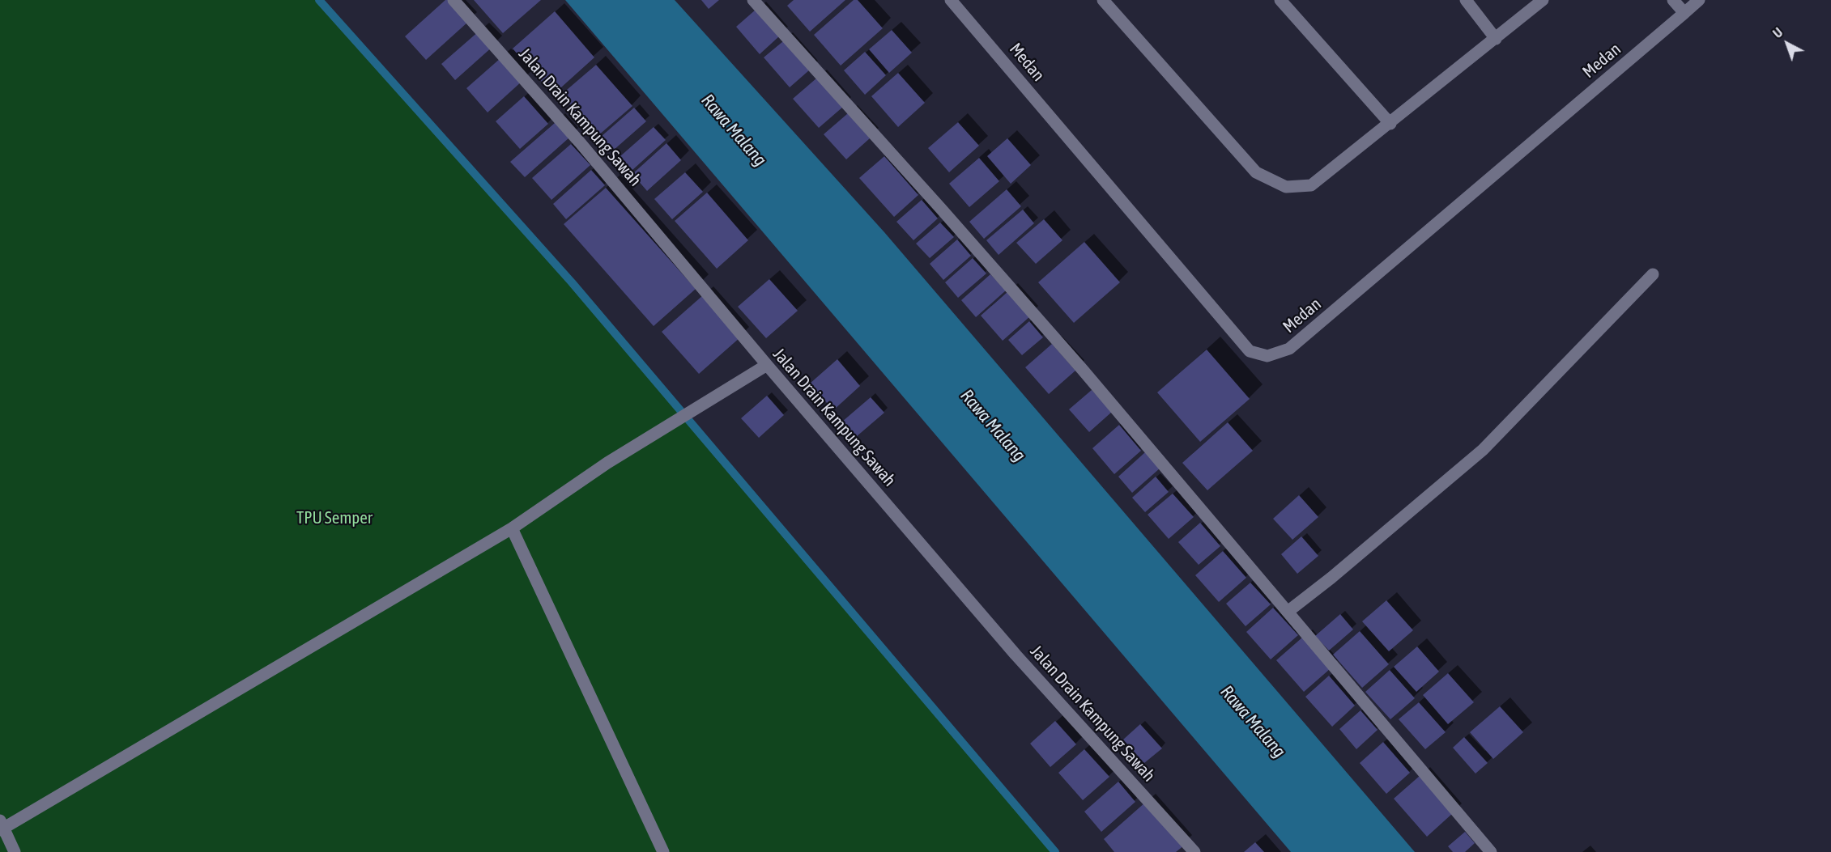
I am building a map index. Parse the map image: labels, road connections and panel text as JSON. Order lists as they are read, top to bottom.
{
  "streets": {
    "street": ["Medan", "Jalan Drain Kampung Sawah"]
  },
  "water": ["Rawa Malang"],
  "parks": ["TPU Semper"],
  "north": "top left"
}
